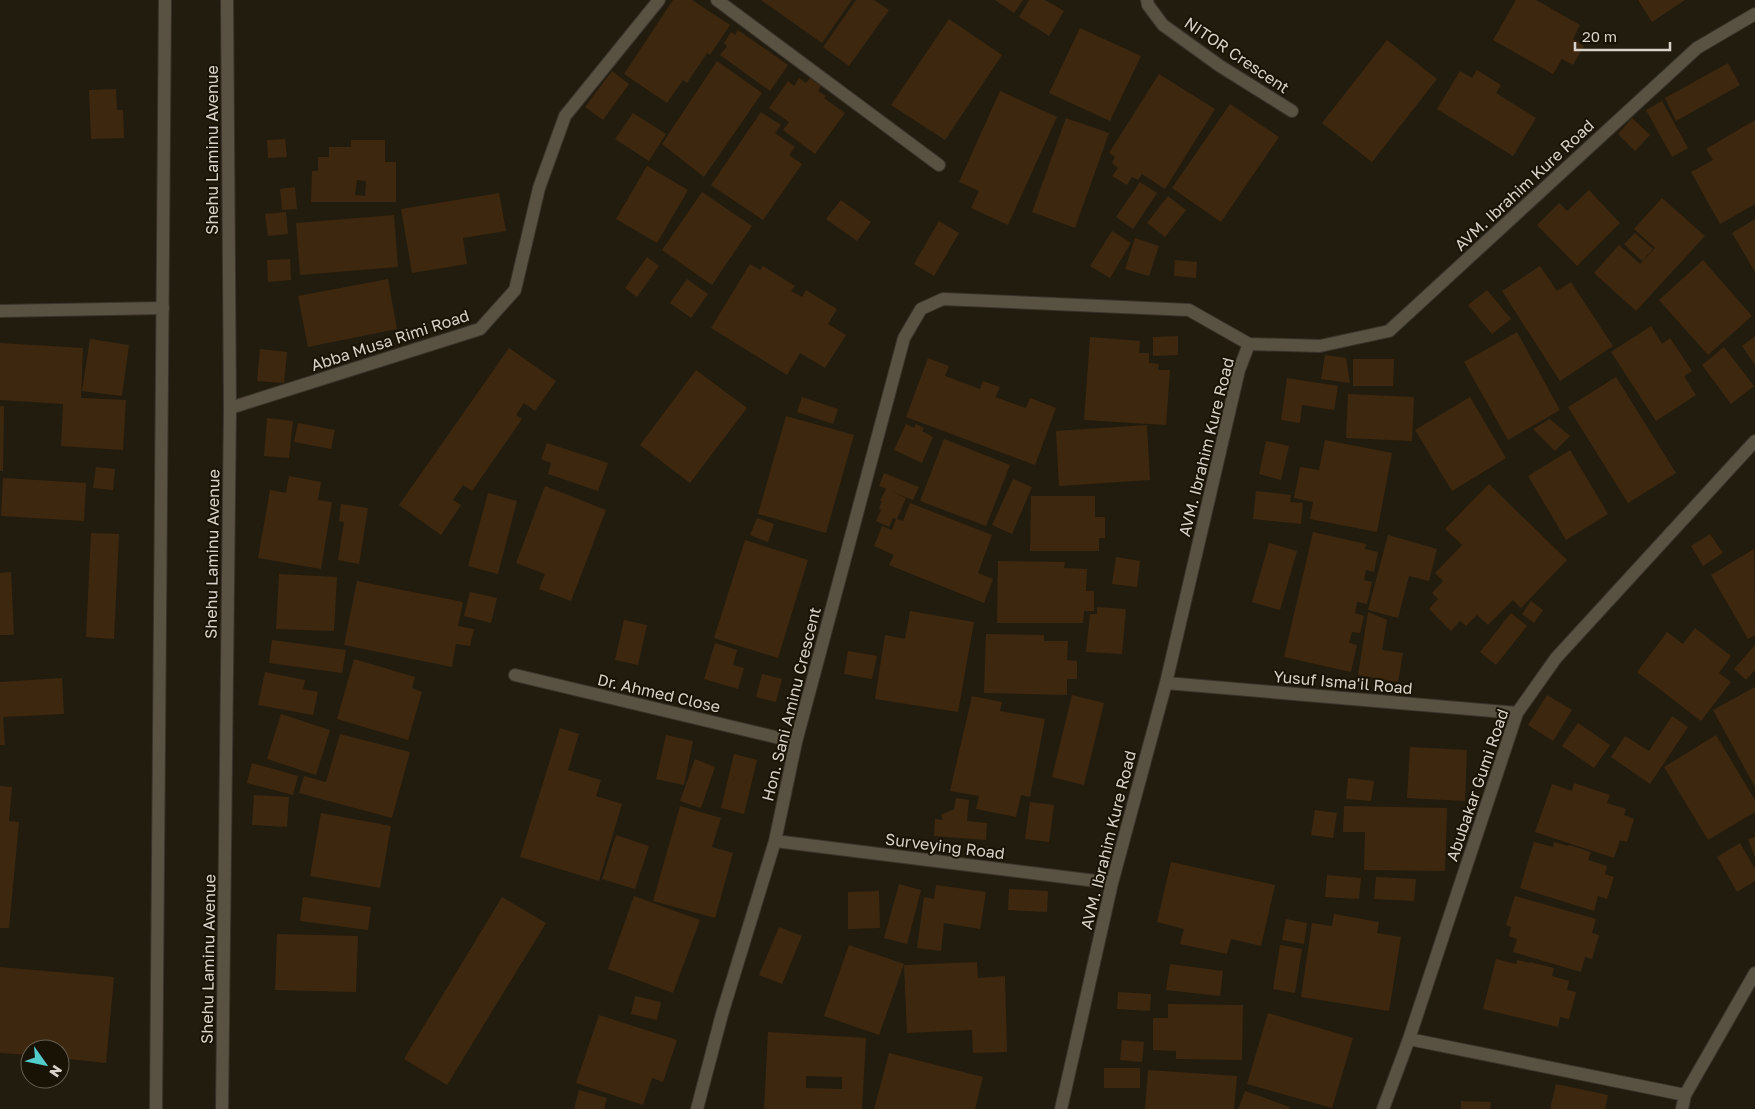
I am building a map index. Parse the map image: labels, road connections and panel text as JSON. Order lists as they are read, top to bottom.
{
  "streets": {
    "street": [
      "NITOR Crescent",
      "Shehu Laminu Avenue",
      "AVM. Ibrahim Kure Road",
      "Abba Musa Rimi Road",
      "Yusuf Isma'il Road",
      "Dr. Ahmed Close",
      "Hon. Sani Aminu Crescent",
      "Abubakar Gumi Road",
      "Surveying Road"
    ]
  },
  "crossings": [
    ["Shehu Laminu Avenue", "Abba Musa Rimi Road"],
    ["AVM. Ibrahim Kure Road", "Yusuf Isma'il Road"],
    ["AVM. Ibrahim Kure Road", "Hon. Sani Aminu Crescent"],
    ["AVM. Ibrahim Kure Road", "Surveying Road"],
    ["Yusuf Isma'il Road", "Abubakar Gumi Road"],
    ["Dr. Ahmed Close", "Hon. Sani Aminu Crescent"],
    ["Hon. Sani Aminu Crescent", "Surveying Road"]
  ],
  "scale_bar": "20 m",
  "north": "bottom right"
}
